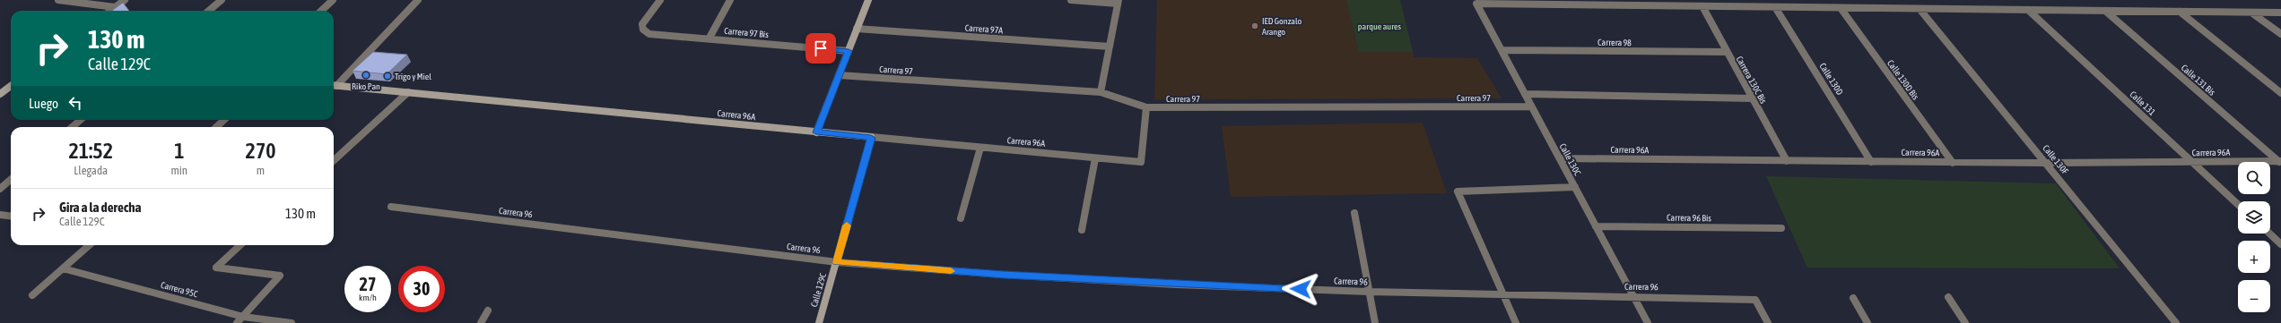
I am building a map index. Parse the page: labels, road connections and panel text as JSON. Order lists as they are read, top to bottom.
{
  "streets": {
    "street": [
      "Carrera 97A",
      "Carrera 97 Bis",
      "Carrera 98",
      "Carrera 97",
      "Calle 130D",
      "Carrera 130C Bis",
      "Calle 130D Bis",
      "Calle 131 Bis",
      "Calle 131",
      "Carrera 96A",
      "Calle 130C",
      "Calle 130F",
      "Carrera 96",
      "Carrera 96 Bis",
      "Carrera 95C",
      "Calle 129C"
    ]
  },
  "crossings": [
    ["Carrera 98", "Carrera 130C Bis"],
    ["Carrera 98", "Calle 130C"],
    ["Carrera 97", "Carrera 96A"],
    ["Carrera 97", "Calle 130C"],
    ["Calle 130D", "Carrera 96A"],
    ["Carrera 130C Bis", "Carrera 96A"],
    ["Carrera 130C Bis", "Calle 130C"],
    ["Calle 130D Bis", "Carrera 96A"],
    ["Calle 131 Bis", "Carrera 96A"],
    ["Calle 131", "Carrera 96A"],
    ["Carrera 96A", "Calle 130C"],
    ["Carrera 96A", "Calle 130F"],
    ["Carrera 96A", "Calle 129C"],
    ["Calle 130C", "Carrera 96"],
    ["Calle 130C", "Carrera 96 Bis"],
    ["Carrera 96", "Calle 129C"]
  ],
  "parks": ["parque aures"],
  "places": ["IED Gonzalo Arango", "Riko Pan", "Trigo y Miel"],
  "page": {
    "turn": ["130 m", "Calle 129C"],
    "then": "Luego",
    "eta": [
      "21:52",
      "Llegada",
      "1",
      "min",
      "270",
      "m"
    ],
    "map_buttons": ["+", "−"],
    "list": [
      {
        "name": "Gira a la derecha",
        "note": "Calle 129C",
        "value": "130 m"
      }
    ],
    "speed": "27 km/h",
    "limit": "30"
  }
}
